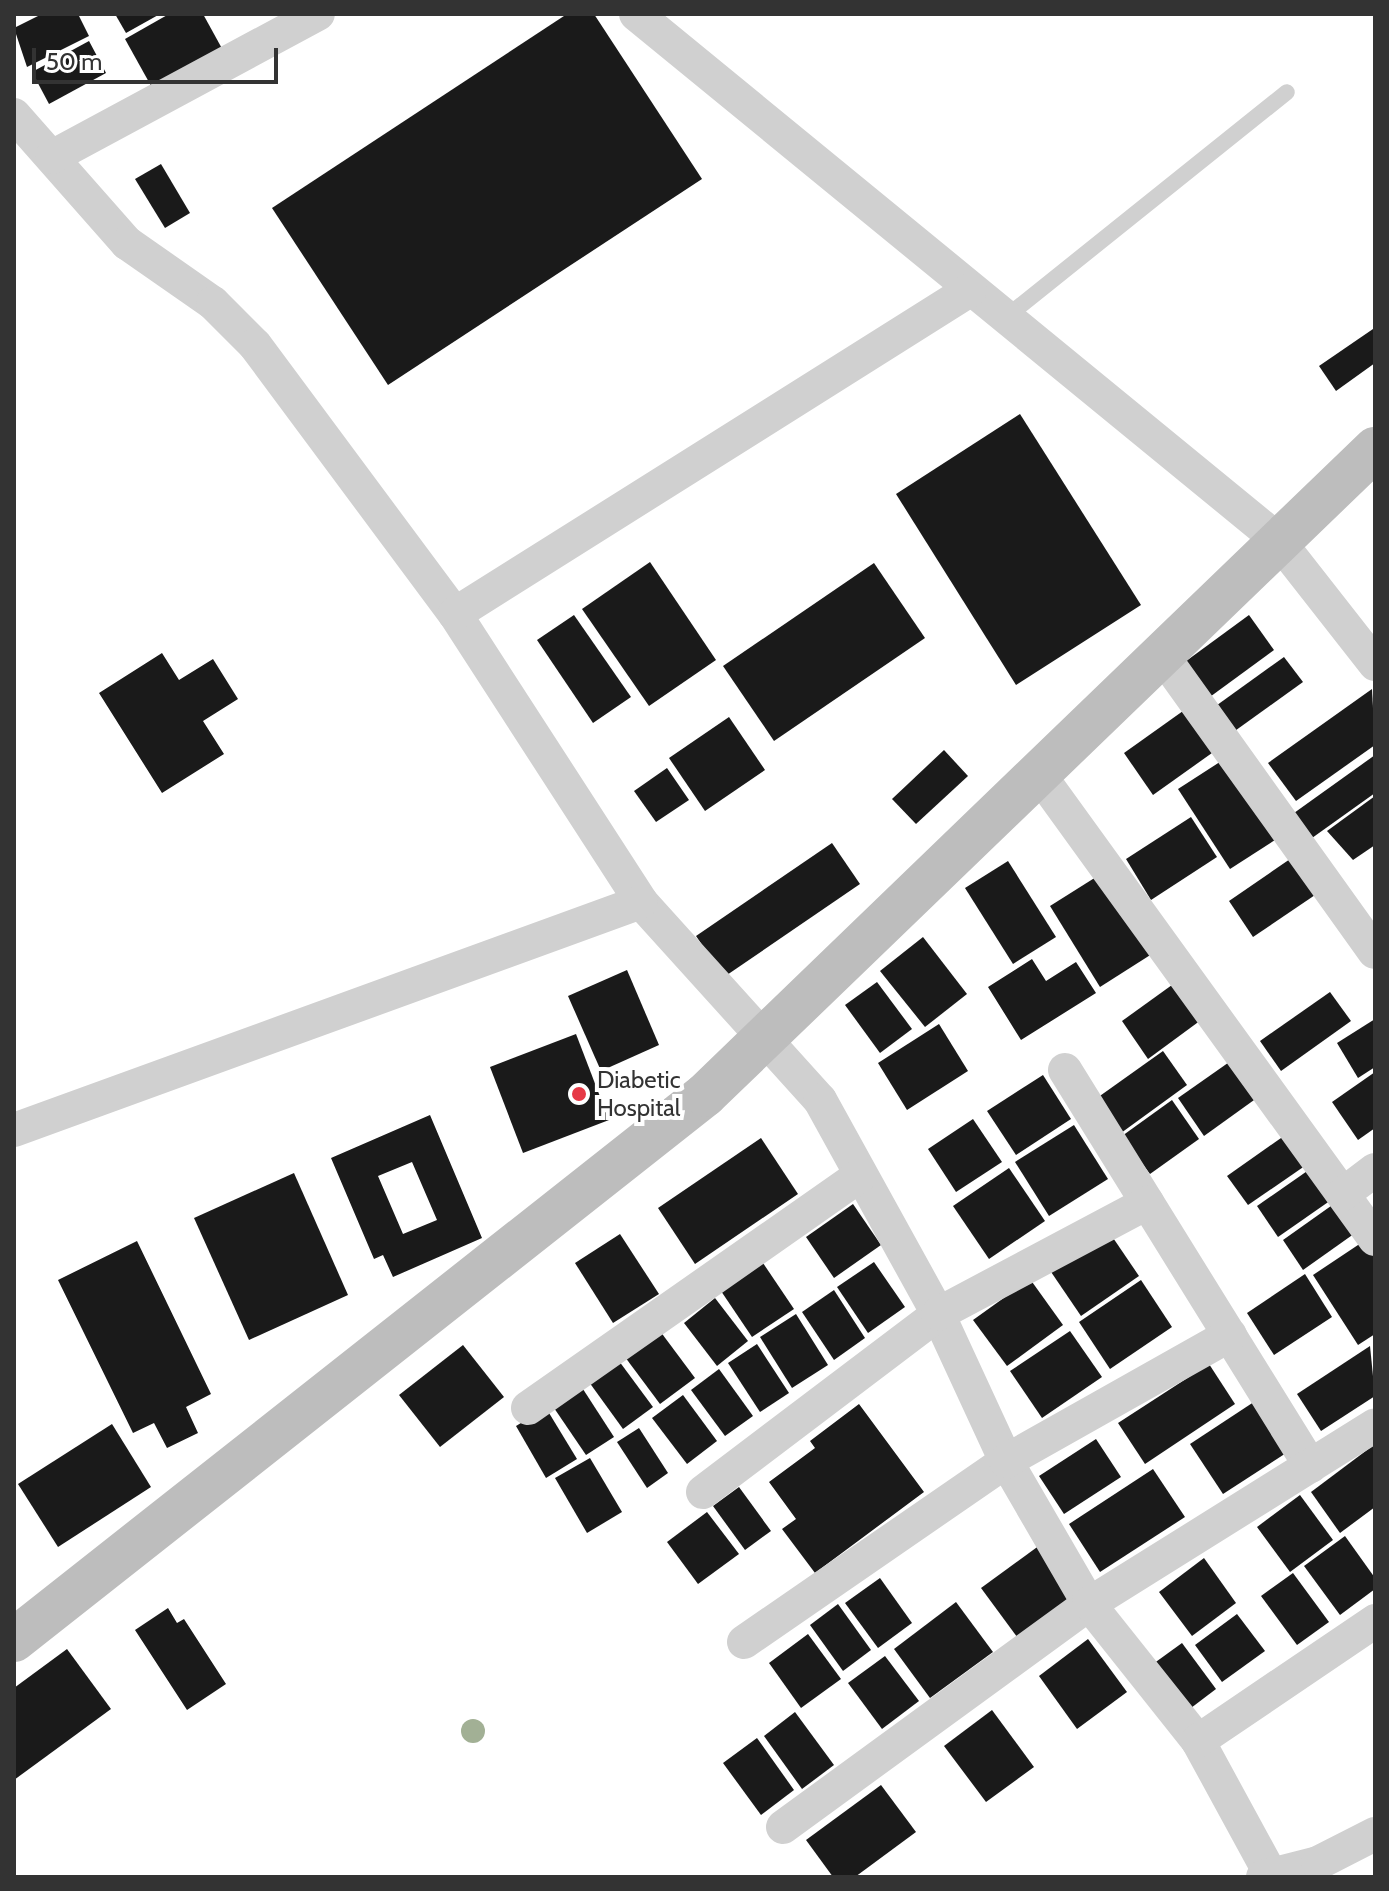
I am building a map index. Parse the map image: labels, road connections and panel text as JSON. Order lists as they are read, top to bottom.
{
  "places": ["Diabetic Hospital"],
  "scale_bar": "50 m"
}
